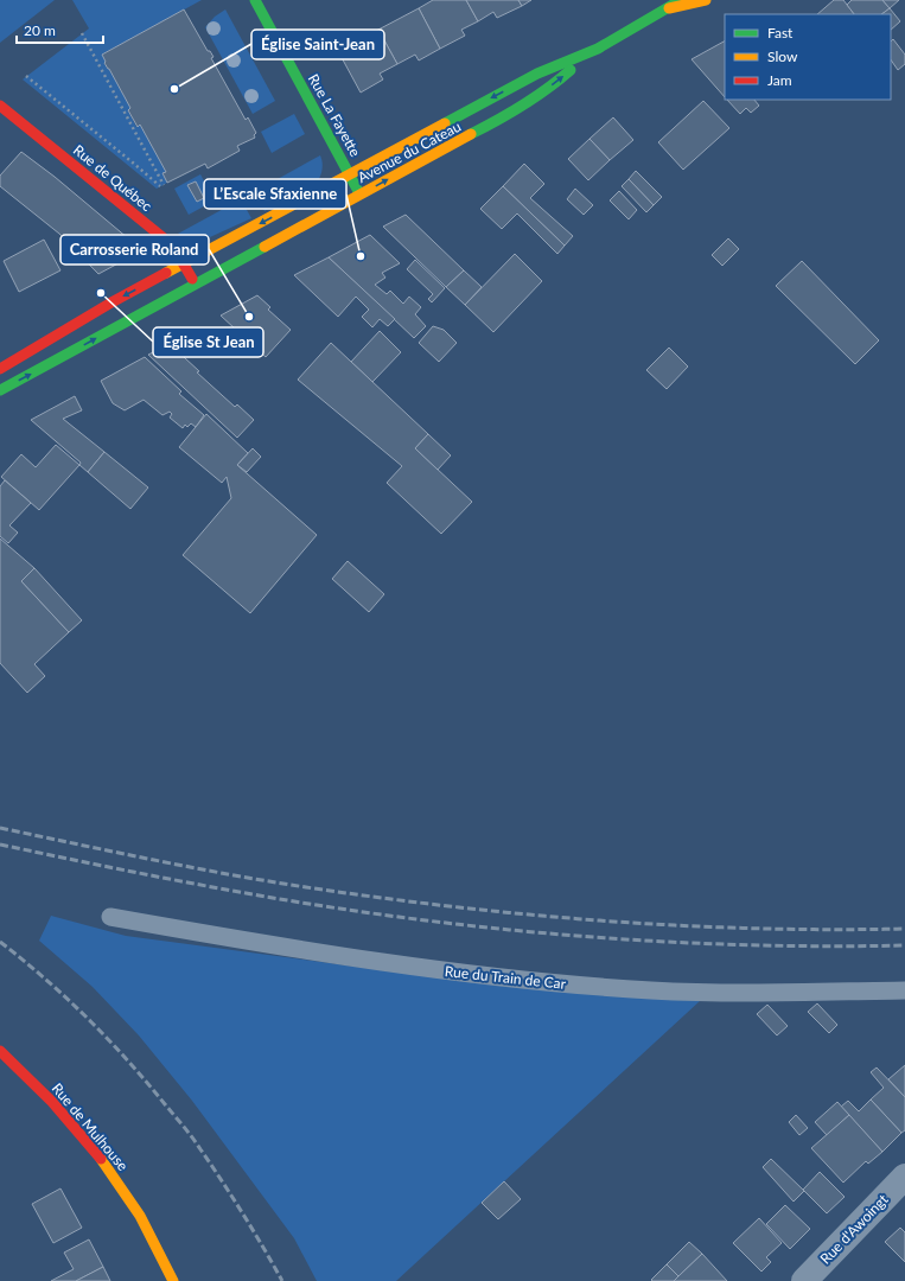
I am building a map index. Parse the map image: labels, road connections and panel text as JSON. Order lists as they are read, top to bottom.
{
  "streets": {
    "main road": [
      "Rue La Fayette",
      "Avenue du Cateau",
      "Rue de Québec",
      "Rue de Mulhouse"
    ],
    "street": ["Rue d'Awoingt"],
    "lane": ["Rue du Train de Car"]
  },
  "crossings": [
    ["Rue La Fayette", "Avenue du Cateau"],
    ["Avenue du Cateau", "Rue de Québec"]
  ],
  "places": [
    "Église Saint-Jean",
    "L’Escale Sfaxienne",
    "Église St Jean",
    "Carrosserie Roland"
  ],
  "legend": ["Fast", "Slow", "Jam"],
  "scale_bar": "20 m"
}
